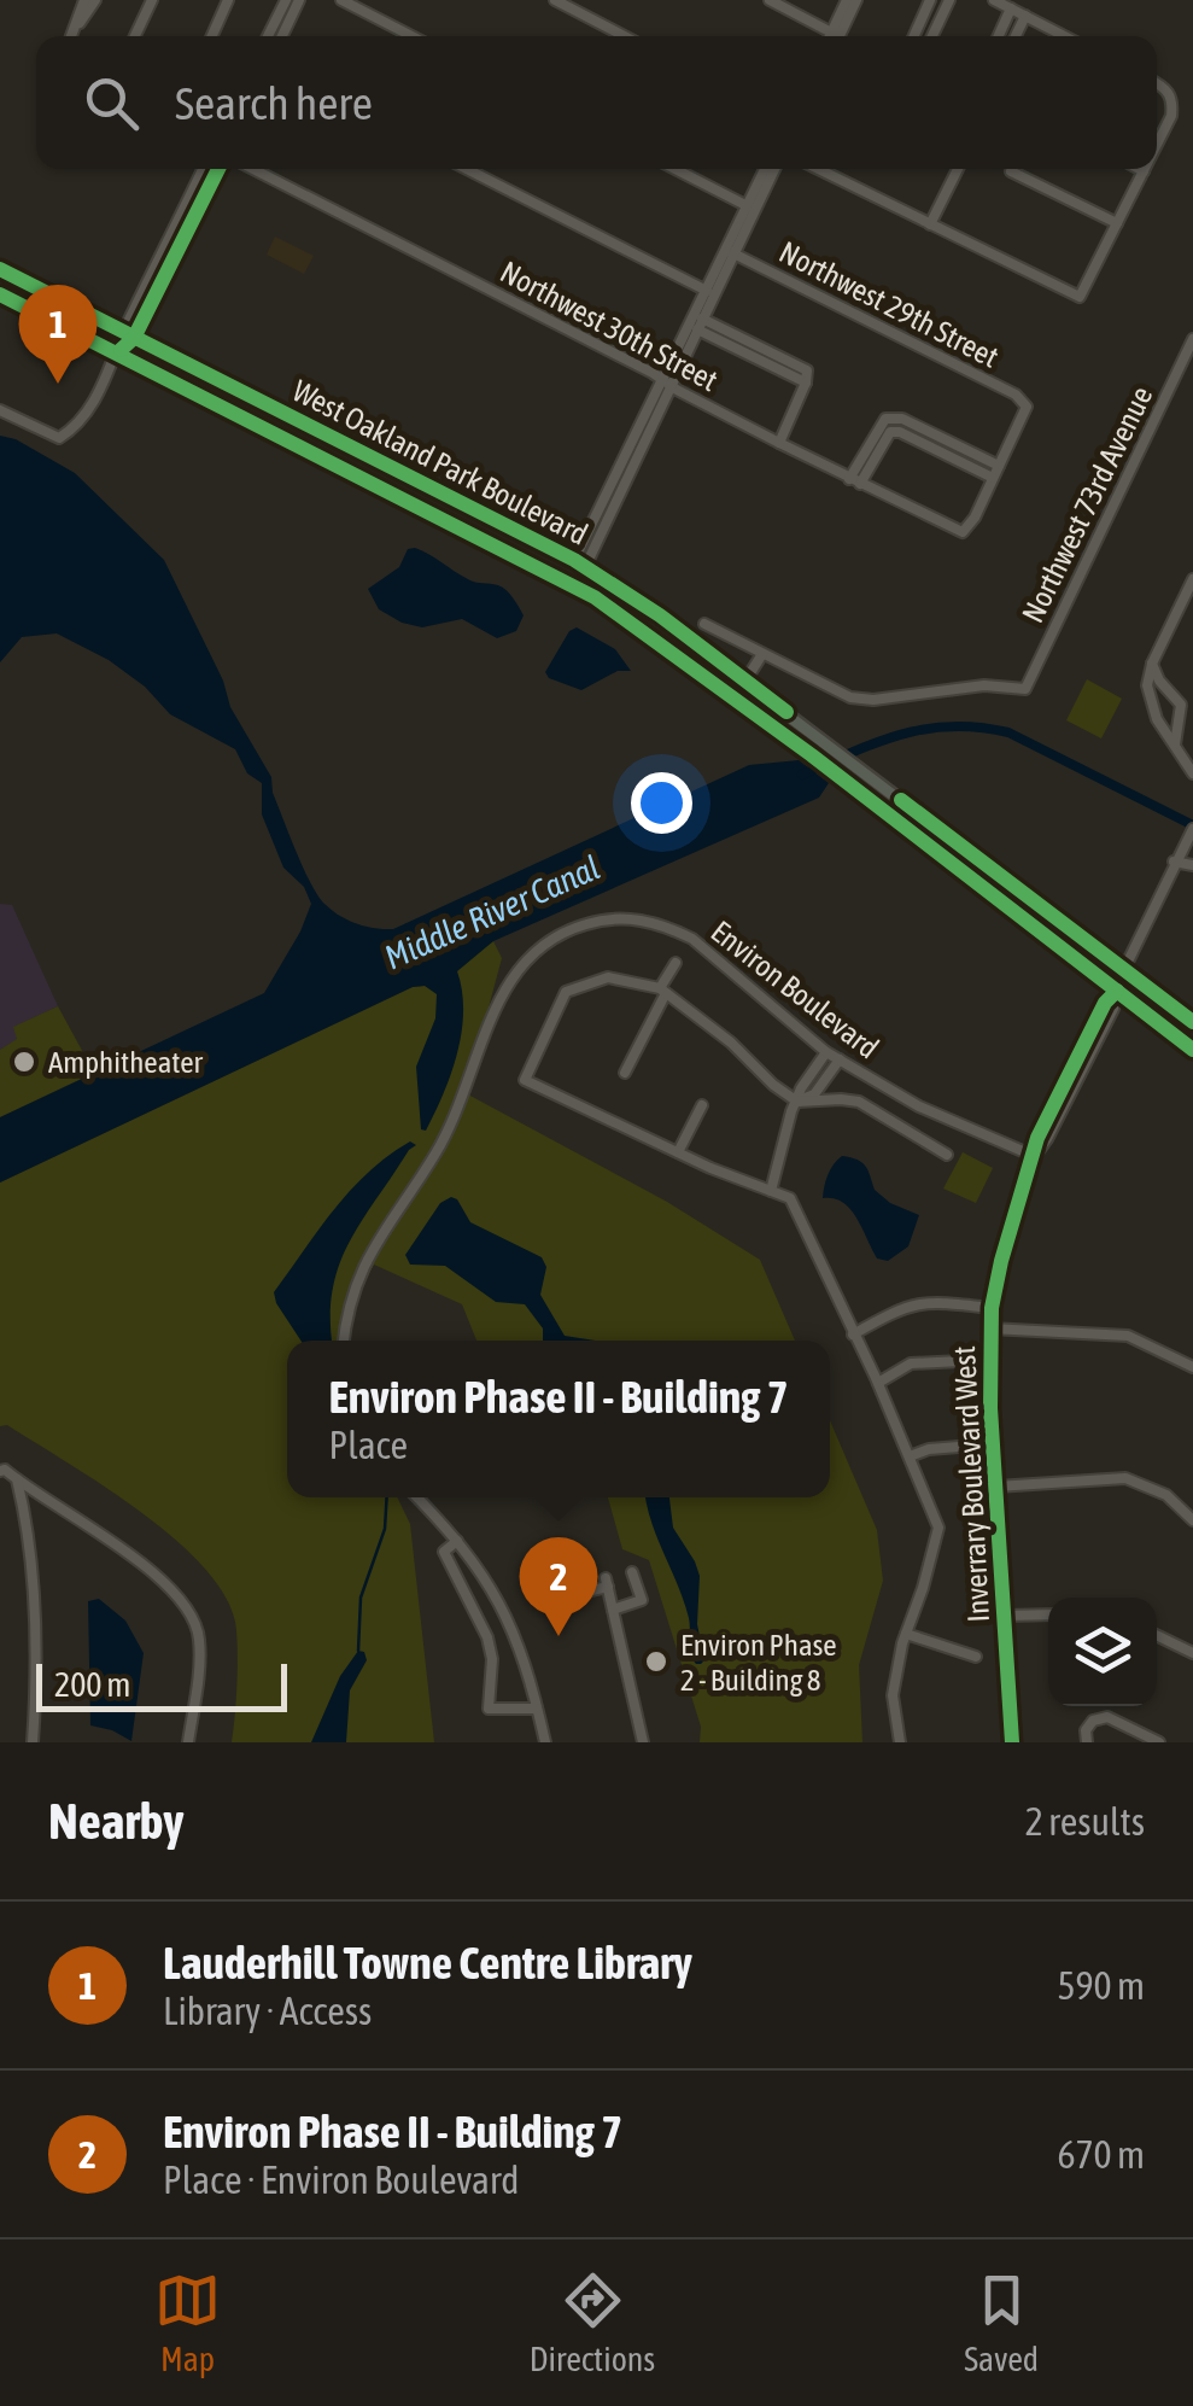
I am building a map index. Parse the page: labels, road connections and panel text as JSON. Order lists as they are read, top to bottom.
{
  "streets": {
    "main road": ["West Oakland Park Boulevard"],
    "street": [
      "Northwest 29th Street",
      "Northwest 30th Street",
      "Northwest 73rd Avenue",
      "Environ Boulevard",
      "Inverrary Boulevard West"
    ]
  },
  "crossings": [
    ["West Oakland Park Boulevard", "Inverrary Boulevard West"],
    ["Environ Boulevard", "Inverrary Boulevard West"]
  ],
  "water": ["Middle River Canal"],
  "places": ["Amphitheater", "Environ Phase 2 - Building 8"],
  "scale_bar": "200 m",
  "page": {
    "search": "Search here",
    "pins": ["1", "2"],
    "popup": ["Environ Phase II - Building 7", "Place"],
    "scale": "200 m",
    "heading": ["Nearby", "2 results"],
    "list": [
      {
        "mark": "1",
        "name": "Lauderhill Towne Centre Library",
        "note": "Library · Access",
        "value": "590 m"
      },
      {
        "mark": "2",
        "name": "Environ Phase II - Building 7",
        "note": "Place · Environ Boulevard",
        "value": "670 m"
      }
    ],
    "nav": ["Map", "Directions", "Saved"]
  }
}
